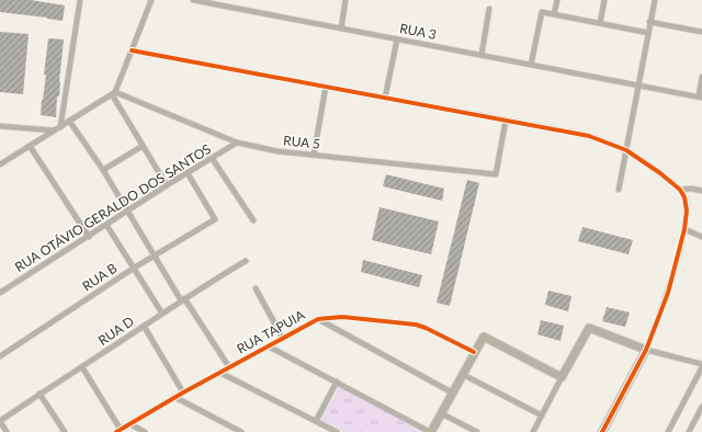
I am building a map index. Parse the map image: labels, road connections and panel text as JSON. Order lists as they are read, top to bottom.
{
  "streets": {
    "street": [
      "RUA 3",
      "RUA 5",
      "RUA OTÁVIO GERALDO DOS SANTOS",
      "RUA B",
      "RUA D",
      "RUA TAPUIA"
    ]
  },
  "crossings": [
    ["RUA 5", "RUA OTÁVIO GERALDO DOS SANTOS"],
    ["RUA OTÁVIO GERALDO DOS SANTOS", "RUA B"]
  ]
}
